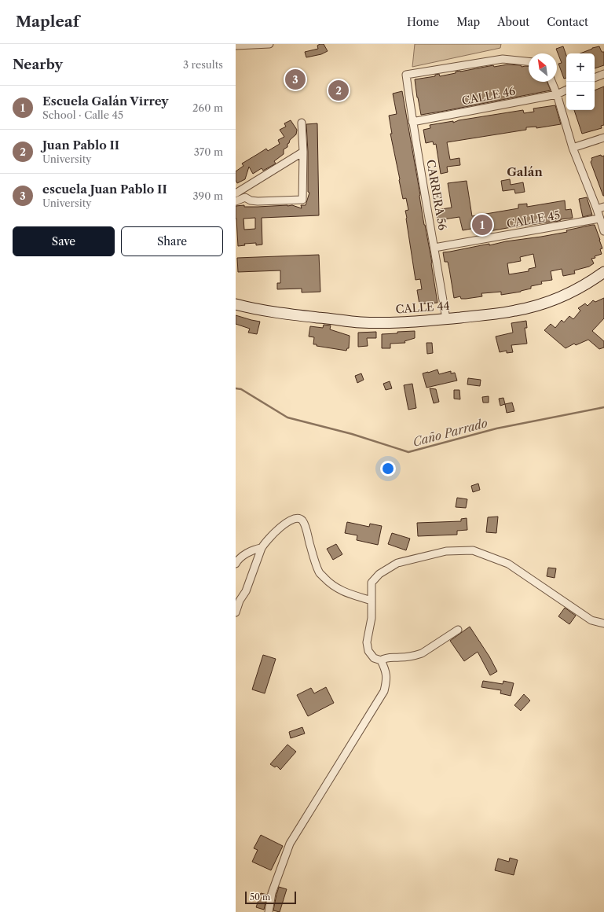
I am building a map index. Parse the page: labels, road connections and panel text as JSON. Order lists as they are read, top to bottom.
{
  "streets": {
    "main road": ["CALLE 44"],
    "street": ["CALLE 46", "CARRERA 56", "CALLE 45"]
  },
  "crossings": [
    ["CALLE 46", "CARRERA 56"],
    ["CARRERA 56", "CALLE 45"],
    ["CARRERA 56", "CALLE 44"]
  ],
  "districts": ["Galán"],
  "water": ["Caño Parrado"],
  "scale_bar": "50 m",
  "north": "top left",
  "page": {
    "header": "Mapleaf",
    "nav": [
      "Home",
      "Map",
      "About",
      "Contact"
    ],
    "heading": ["Nearby", "3 results"],
    "map_buttons": ["+", "−"],
    "pins": ["3", "2", "1"],
    "list": [
      {
        "mark": "1",
        "name": "Escuela Galán Virrey",
        "note": "School · Calle 45",
        "value": "260 m"
      },
      {
        "mark": "2",
        "name": "Juan Pablo II",
        "note": "University",
        "value": "370 m"
      },
      {
        "mark": "3",
        "name": "escuela Juan Pablo II",
        "note": "University",
        "value": "390 m"
      }
    ],
    "buttons": ["Save", "Share"],
    "scale": "50 m"
  }
}
